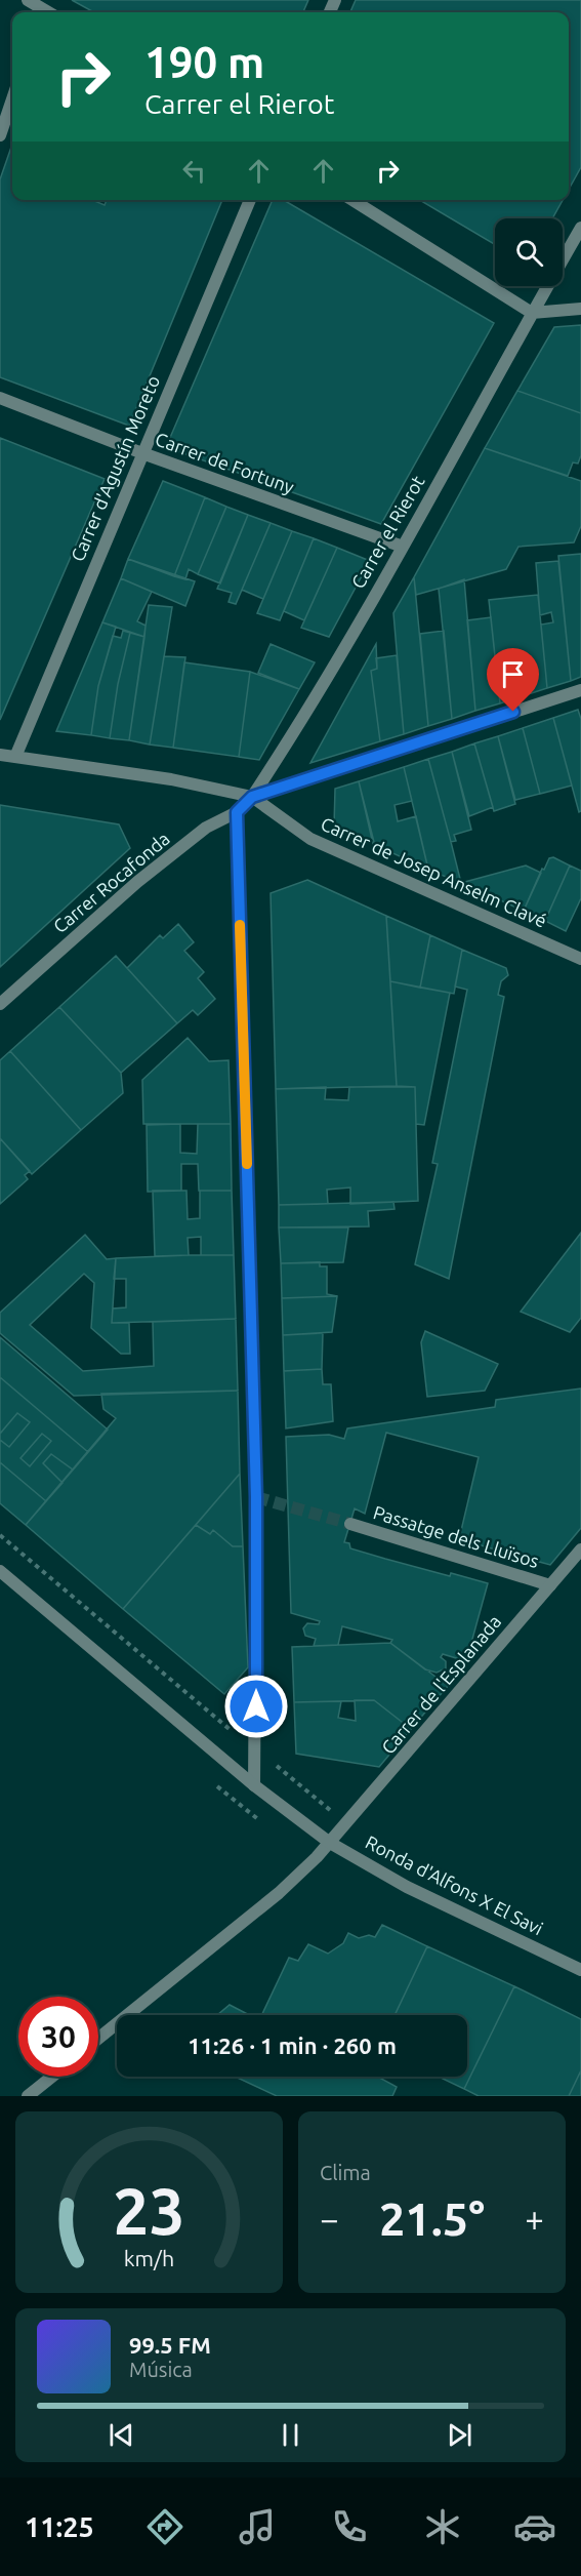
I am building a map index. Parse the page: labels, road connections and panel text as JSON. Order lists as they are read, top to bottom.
{
  "streets": {
    "street": [
      "Carrer de Fortuny",
      "Carrer d'Agustín Moreto",
      "Carrer el Rierot",
      "Carrer de Josep Anselm Clavé",
      "Carrer Rocafonda",
      "Passatge dels Lluïsos",
      "Carrer de l'Esplanada",
      "Ronda d'Alfons X El Savi"
    ]
  },
  "crossings": [
    ["Carrer de Fortuny", "Carrer d'Agustín Moreto"],
    ["Carrer de Fortuny", "Carrer el Rierot"],
    ["Carrer d'Agustín Moreto", "Carrer de Josep Anselm Clavé"],
    ["Carrer el Rierot", "Carrer de Josep Anselm Clavé"],
    ["Carrer el Rierot", "Carrer Rocafonda"],
    ["Carrer de Josep Anselm Clavé", "Carrer Rocafonda"],
    ["Passatge dels Lluïsos", "Carrer de l'Esplanada"],
    ["Carrer de l'Esplanada", "Ronda d'Alfons X El Savi"]
  ],
  "page": {
    "turn": ["190 m", "Carrer el Rierot"],
    "limit": "30",
    "trip": "11:26 · 1 min · 260 m",
    "tile": "Clima",
    "heat": ["−", "21.5°", "+"],
    "song": ["99.5 FM", "Música"],
    "tabs": "11:25",
    "gauge": ["23", "km/h"]
  }
}
